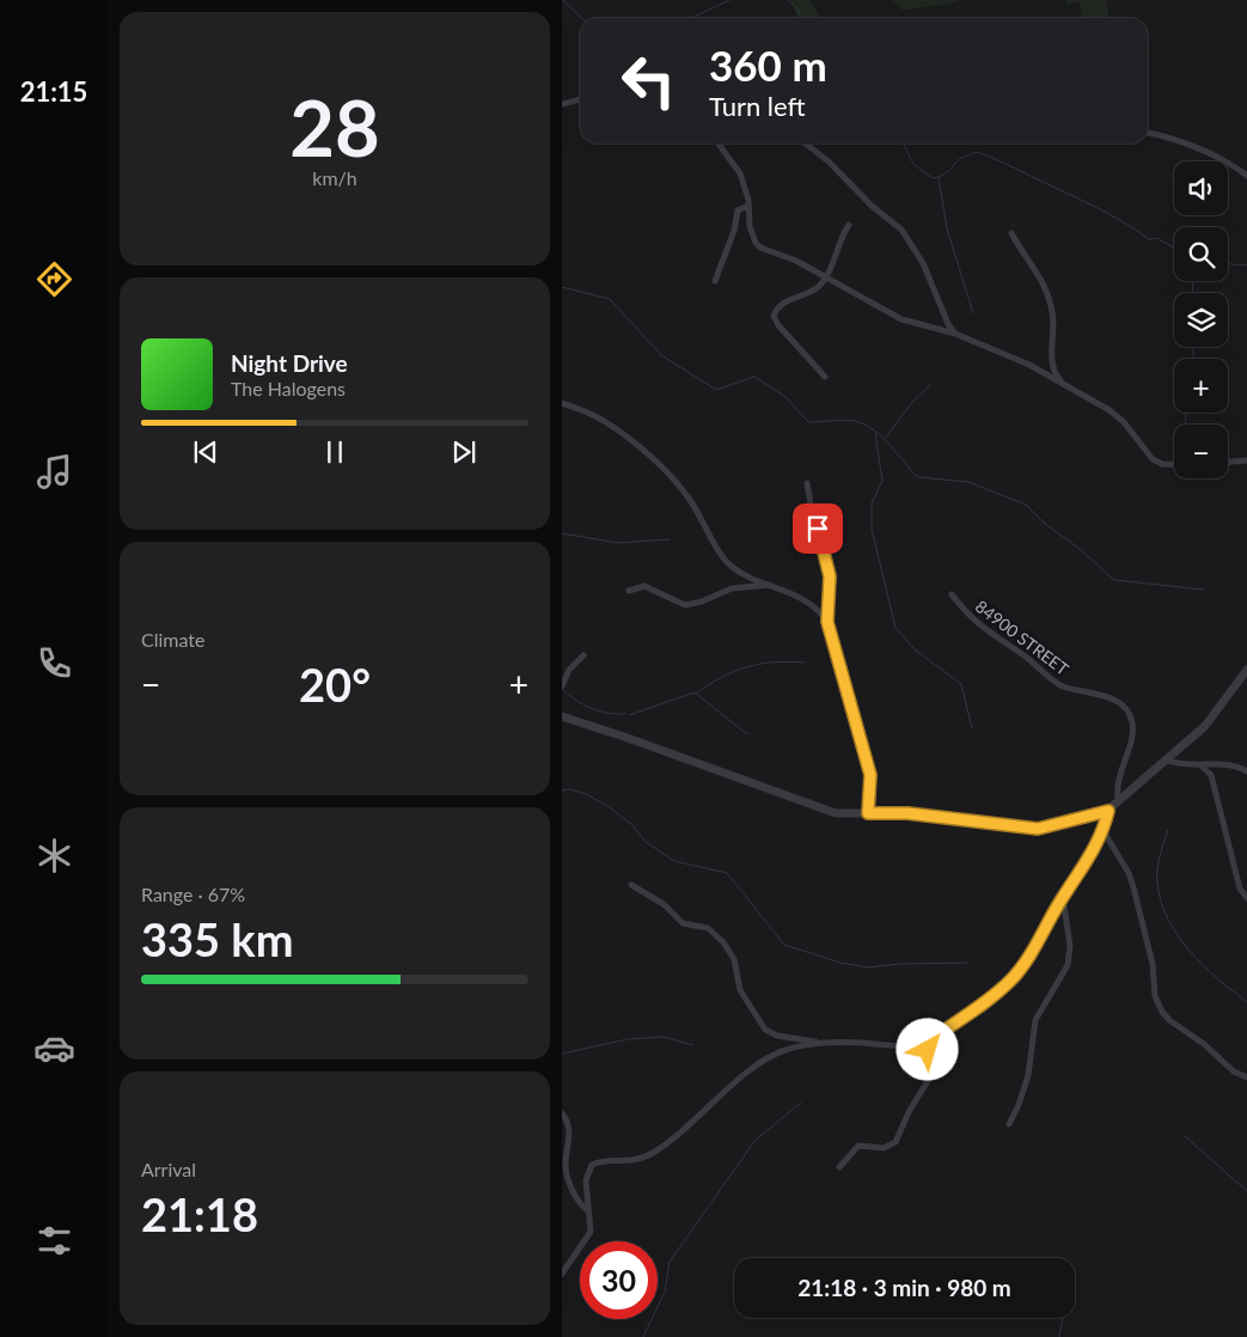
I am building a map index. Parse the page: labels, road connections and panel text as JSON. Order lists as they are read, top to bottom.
{
  "streets": {
    "street": ["84900 STREET"]
  },
  "page": {
    "tabs": "21:15",
    "tile": [
      ["28", "km/h"],
      "Climate",
      ["Range · 67%", "335 km"],
      ["Arrival", "21:18"]
    ],
    "turn": ["360 m", "Turn left"],
    "map_buttons": ["+", "−"],
    "song": ["Night Drive", "The Halogens"],
    "heat": ["−", "20°", "+"],
    "limit": "30",
    "trip": "21:18 · 3 min · 980 m"
  }
}
